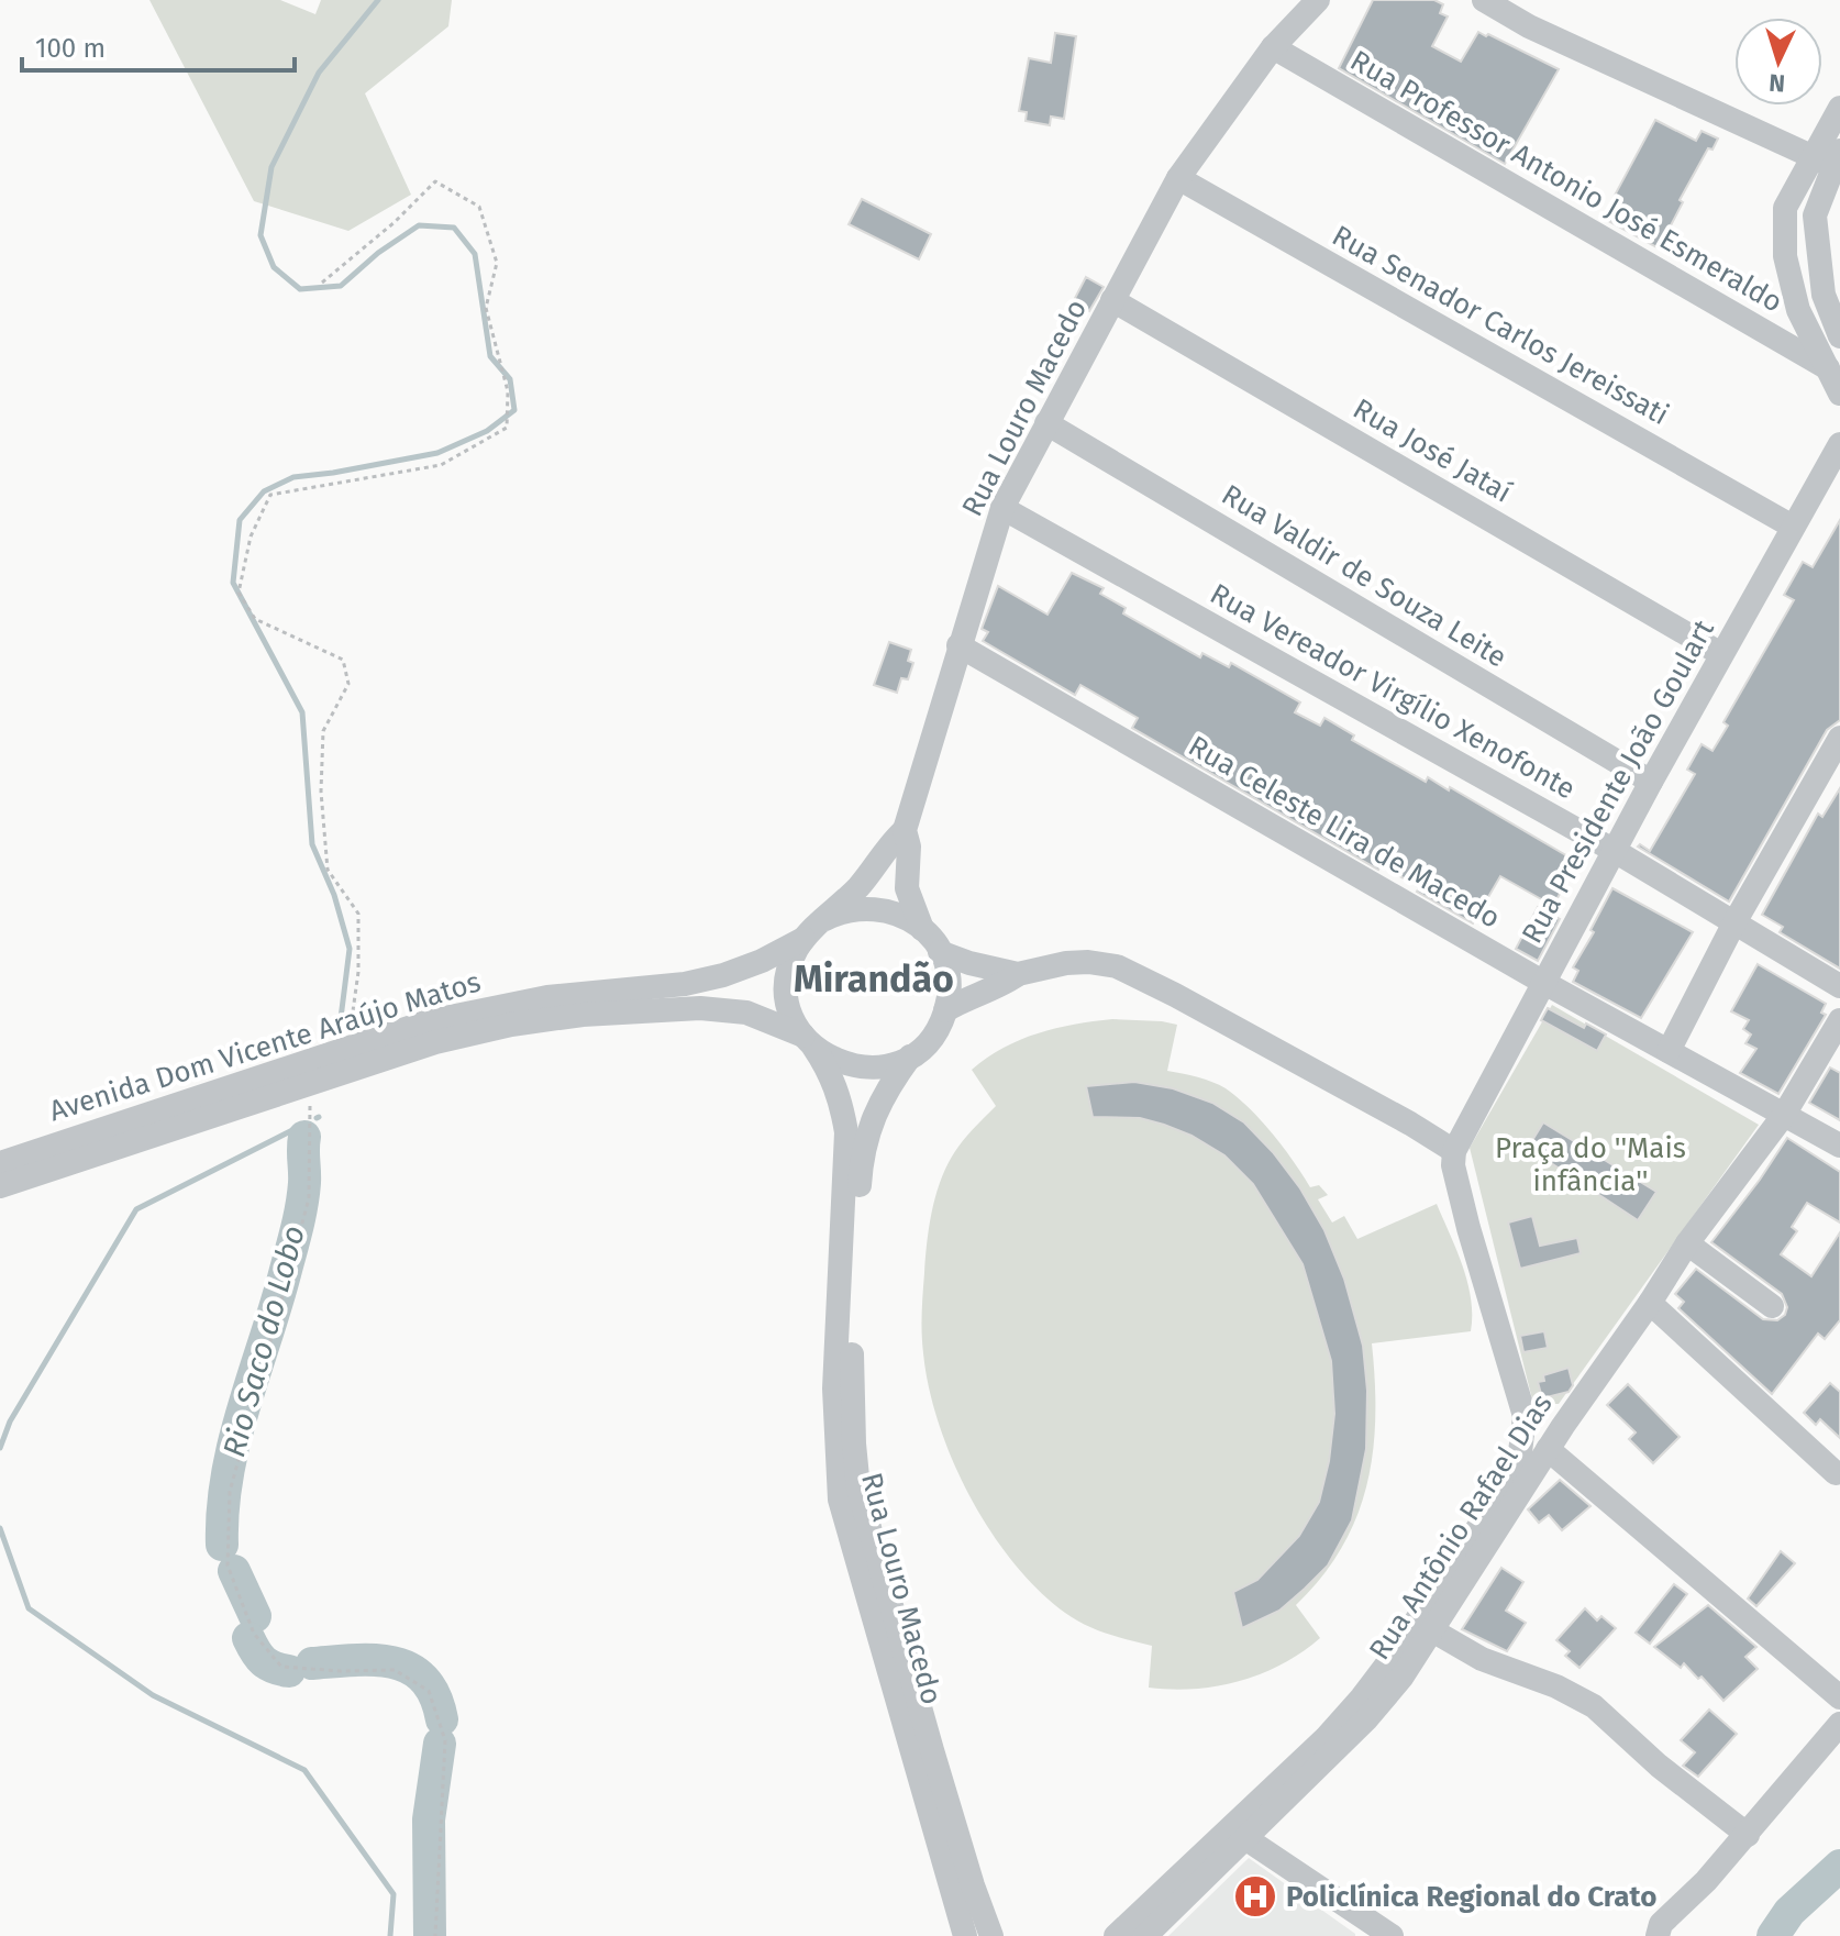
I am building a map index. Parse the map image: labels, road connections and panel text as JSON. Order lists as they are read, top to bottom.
{
  "streets": {
    "street": [
      "Rua Professor Antonio José Esmeraldo",
      "Rua Senador Carlos Jereissati",
      "Rua Louro Macedo",
      "Rua José Jataí",
      "Rua Valdir de Souza Leite",
      "Rua Vereador Virgílio Xenofonte",
      "Rua Presidente João Goulart",
      "Rua Celeste Lira de Macedo",
      "Avenida Dom Vicente Araújo Matos",
      "Rua Antônio Rafael Dias"
    ]
  },
  "crossings": [
    ["Rua Professor Antonio José Esmeraldo", "Rua Louro Macedo"],
    ["Rua Senador Carlos Jereissati", "Rua Louro Macedo"],
    ["Rua Senador Carlos Jereissati", "Rua Presidente João Goulart"],
    ["Rua Louro Macedo", "Rua José Jataí"],
    ["Rua Louro Macedo", "Rua Valdir de Souza Leite"],
    ["Rua Louro Macedo", "Rua Vereador Virgílio Xenofonte"],
    ["Rua Louro Macedo", "Rua Celeste Lira de Macedo"],
    ["Rua Louro Macedo", "Avenida Dom Vicente Araújo Matos"],
    ["Rua José Jataí", "Rua Presidente João Goulart"],
    ["Rua Valdir de Souza Leite", "Rua Presidente João Goulart"],
    ["Rua Vereador Virgílio Xenofonte", "Rua Presidente João Goulart"],
    ["Rua Presidente João Goulart", "Rua Celeste Lira de Macedo"],
    ["Rua Presidente João Goulart", "Rua Antônio Rafael Dias"],
    ["Rua Celeste Lira de Macedo", "Rua Antônio Rafael Dias"]
  ],
  "districts": ["Mirandão"],
  "water": ["Rio Saco do Lobo"],
  "parks": ["Praça do ''Mais infância''"],
  "places": {
    "hospital": ["Policlínica Regional do Crato"]
  },
  "scale_bar": "100 m",
  "north": "bottom"
}
